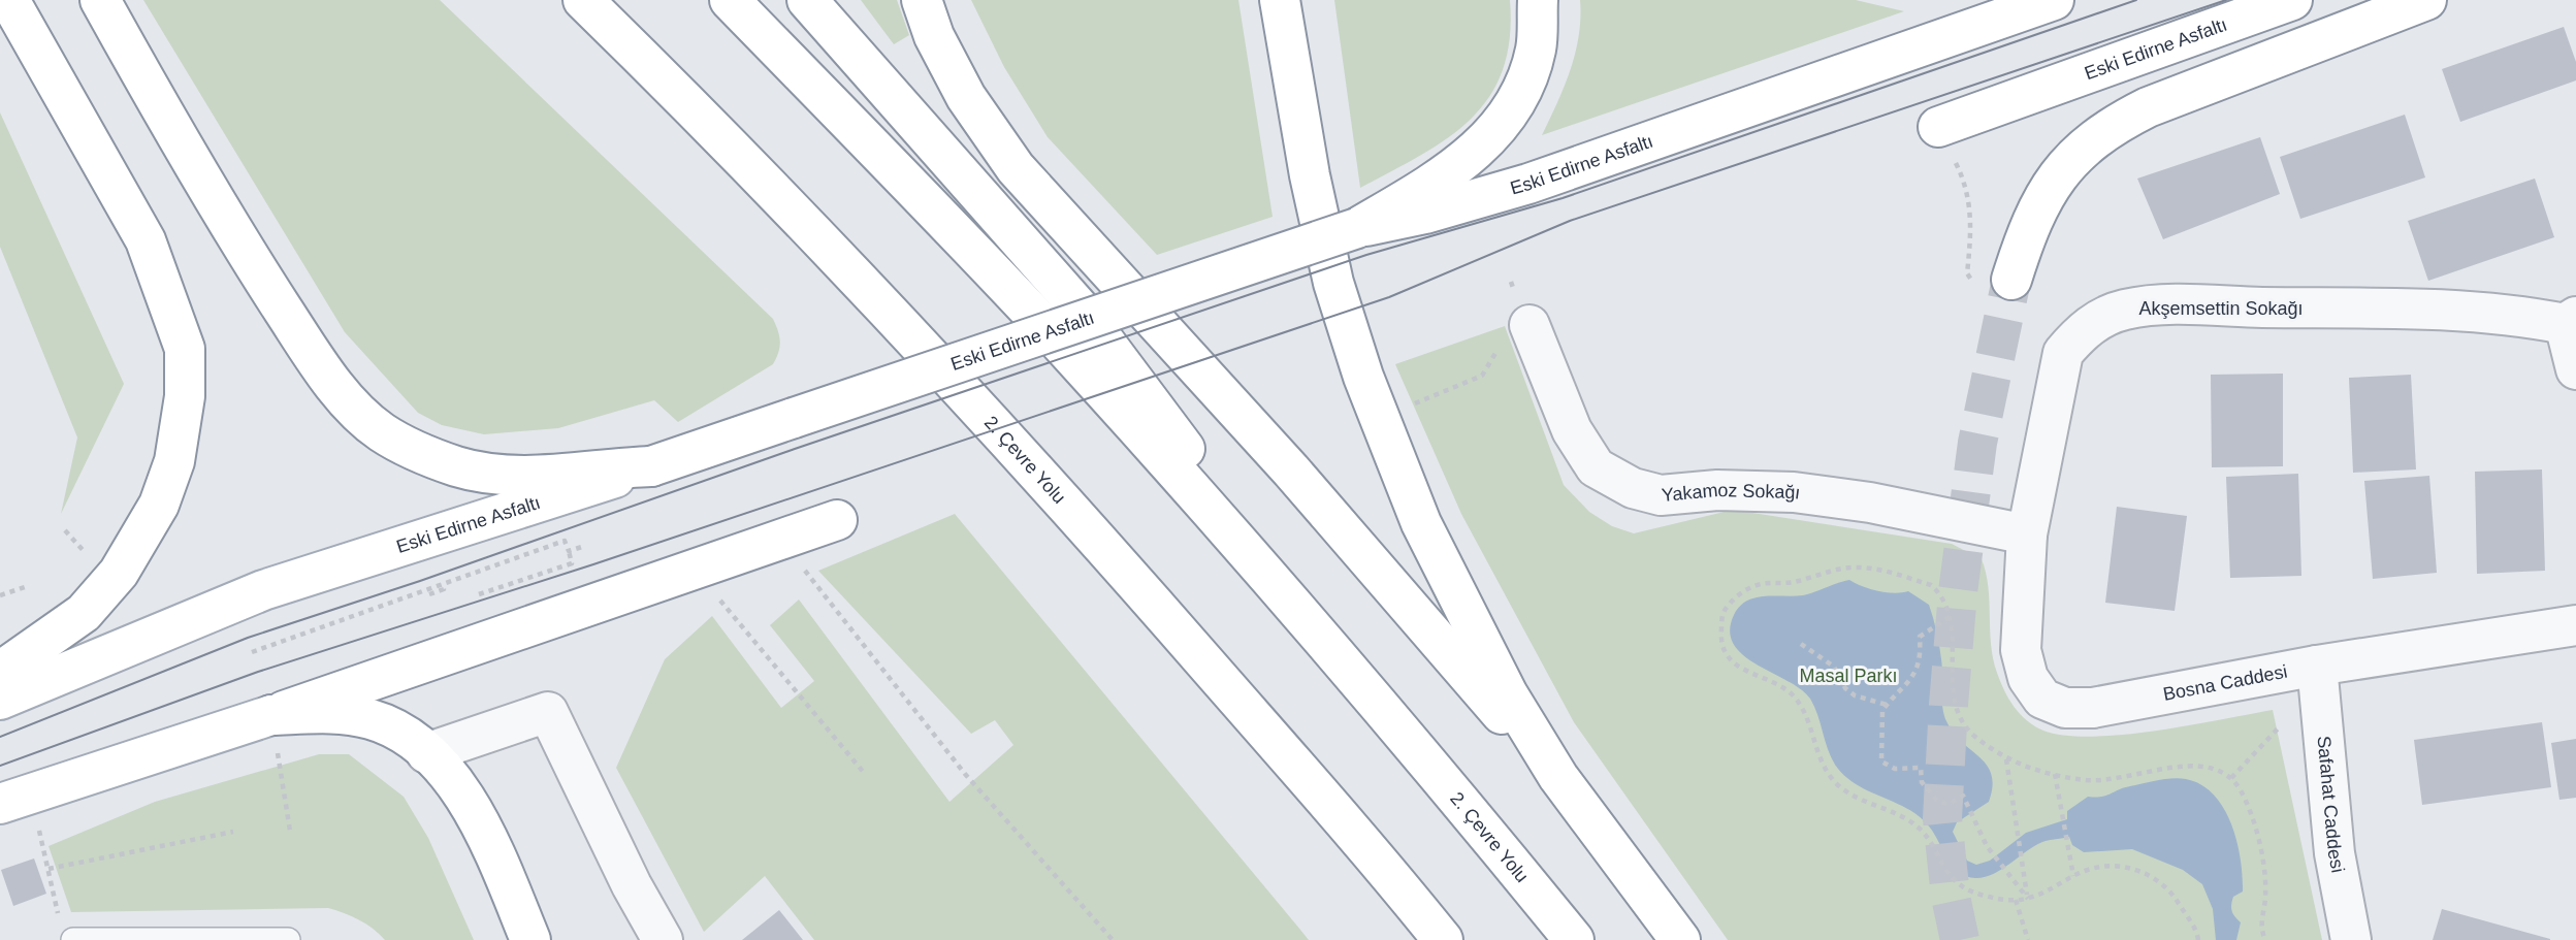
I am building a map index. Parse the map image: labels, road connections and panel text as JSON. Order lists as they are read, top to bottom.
{
  "streets": {
    "main road": ["Eski Edirne Asfaltı", "2. Çevre Yolu"],
    "street": [
      "Akşemsettin Sokağı",
      "Yakamoz Sokağı",
      "Bosna Caddesi",
      "Safahat Caddesi"
    ]
  },
  "crossings": [
    ["Akşemsettin Sokağı", "Yakamoz Sokağı"],
    ["Akşemsettin Sokağı", "Bosna Caddesi"],
    ["Yakamoz Sokağı", "Bosna Caddesi"],
    ["Bosna Caddesi", "Safahat Caddesi"]
  ],
  "parks": ["Masal Parkı"]
}
